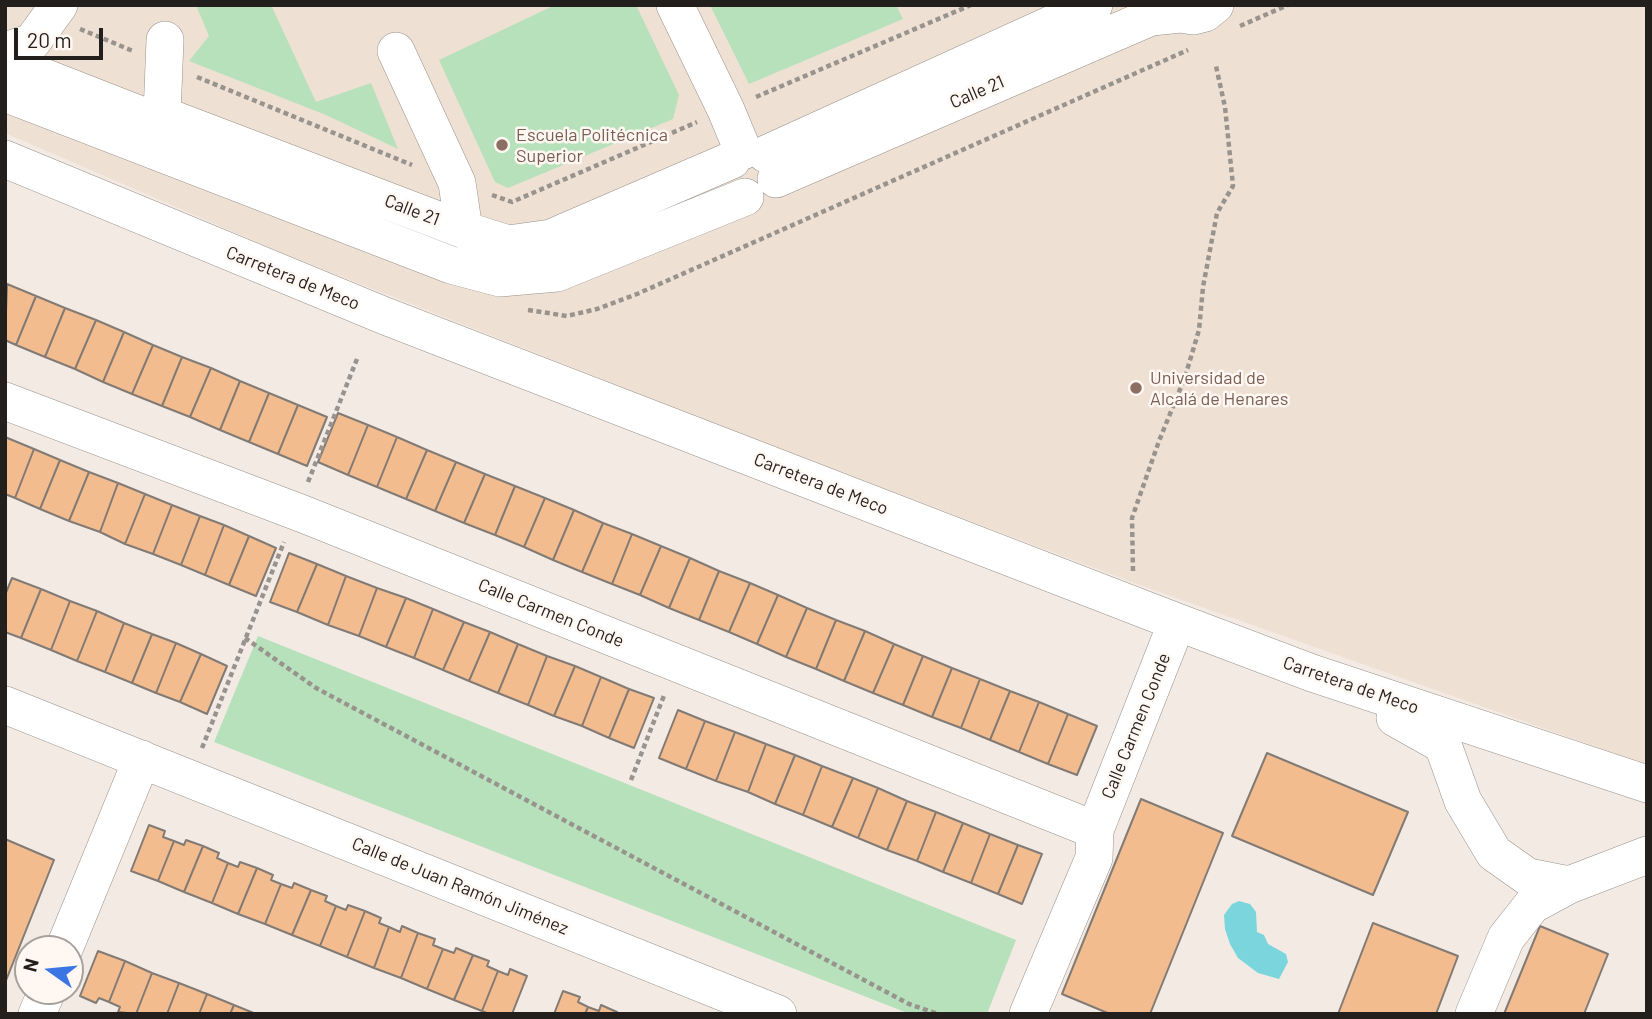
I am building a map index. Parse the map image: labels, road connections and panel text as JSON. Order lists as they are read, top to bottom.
{
  "streets": {
    "street": [
      "Calle 21",
      "Carretera de Meco",
      "Calle Carmen Conde",
      "Calle de Juan Ramón Jiménez"
    ]
  },
  "crossings": [
    ["Carretera de Meco", "Calle Carmen Conde"]
  ],
  "places": ["Escuela Politécnica Superior", "Universidad de Alcalá de Henares"],
  "scale_bar": "20 m",
  "north": "left"
}
